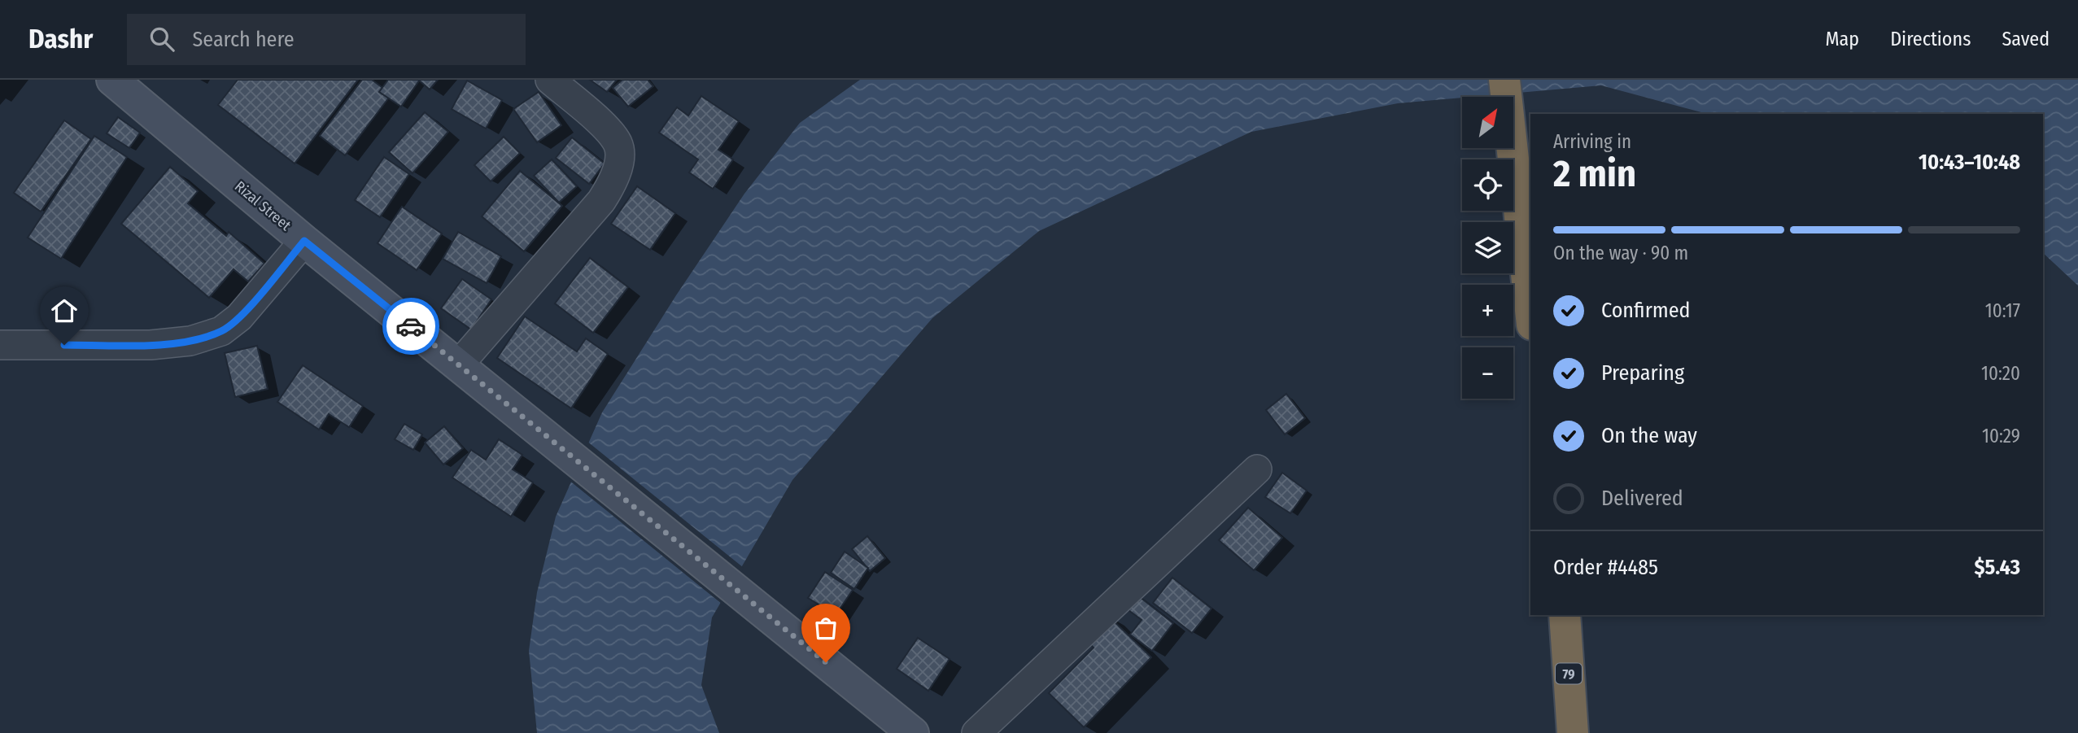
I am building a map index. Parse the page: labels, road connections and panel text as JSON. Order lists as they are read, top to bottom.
{
  "streets": {
    "highway": ["79"],
    "main road": ["Rizal Street"]
  },
  "north": "top right",
  "page": {
    "header": "Dashr",
    "search": "Search here",
    "nav": ["Map", "Directions", "Saved"],
    "map_buttons": ["+", "−"],
    "heading": ["2 min", "Arriving in", "10:43–10:48"],
    "panel": ["Order #4485", "$5.43"],
    "bar": "On the way · 90 m",
    "list": [
      ["Confirmed", "10:17"],
      ["Preparing", "10:20"],
      ["On the way", "10:29"],
      "Delivered"
    ]
  }
}
